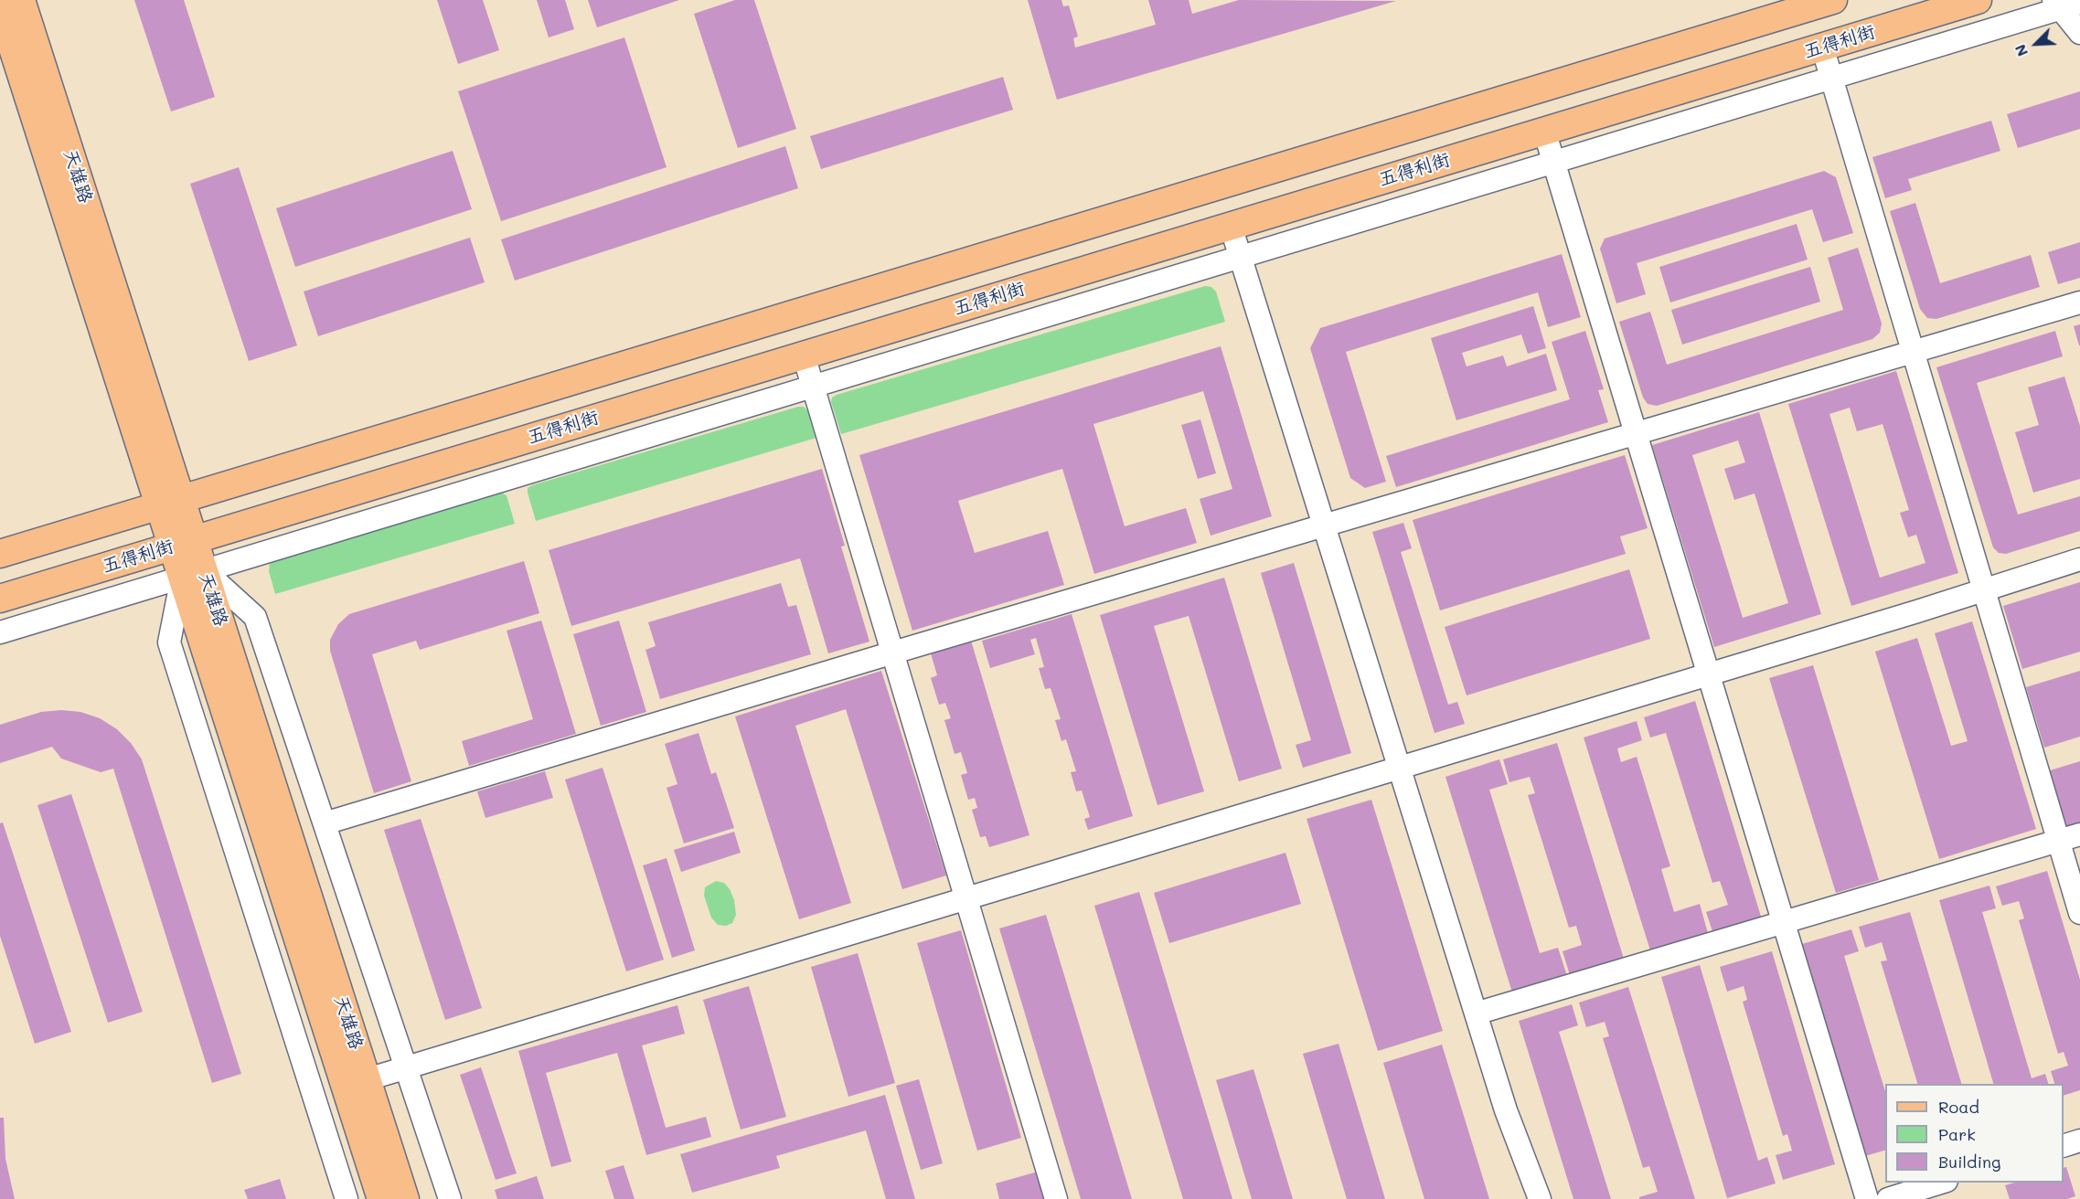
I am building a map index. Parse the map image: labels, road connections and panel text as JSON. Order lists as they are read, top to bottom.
{
  "streets": {
    "main road": ["五得利街", "天雄路"]
  },
  "crossings": [
    ["五得利街", "天雄路"]
  ],
  "legend": ["Road", "Park", "Building"],
  "north": "bottom left"
}
